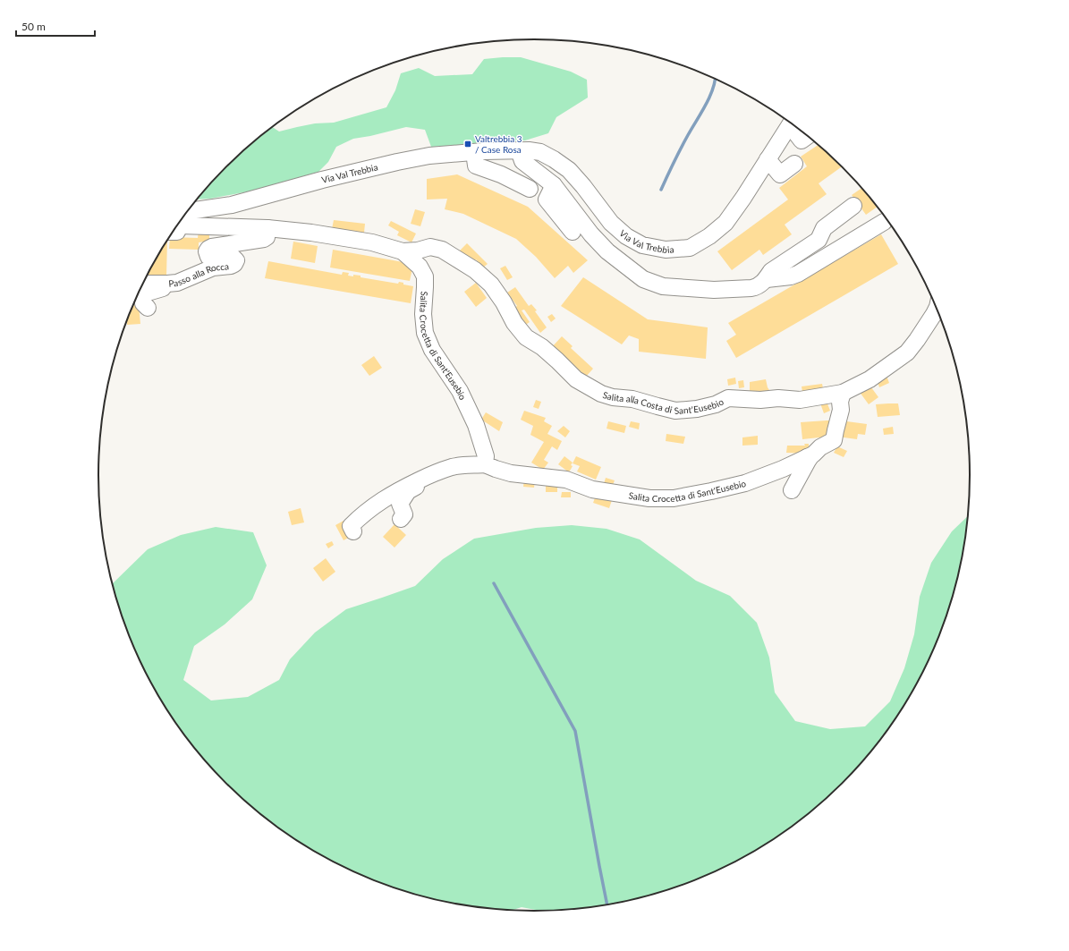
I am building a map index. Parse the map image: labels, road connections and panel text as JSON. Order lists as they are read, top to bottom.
{
  "streets": {
    "street": [
      "Via Val Trebbia",
      "Passo alla Rocca",
      "Salita Crocetta di Sant'Eusebio",
      "Salita alla Costa di Sant'Eusebio"
    ]
  },
  "crossings": [
    ["Via Val Trebbia", "Passo alla Rocca"],
    ["Via Val Trebbia", "Salita Crocetta di Sant'Eusebio"],
    ["Via Val Trebbia", "Salita alla Costa di Sant'Eusebio"],
    ["Salita Crocetta di Sant'Eusebio", "Salita alla Costa di Sant'Eusebio"]
  ],
  "places": {
    "transit": ["Valtrebbia 3 / Case Rosa"]
  },
  "scale_bar": "50 m"
}
